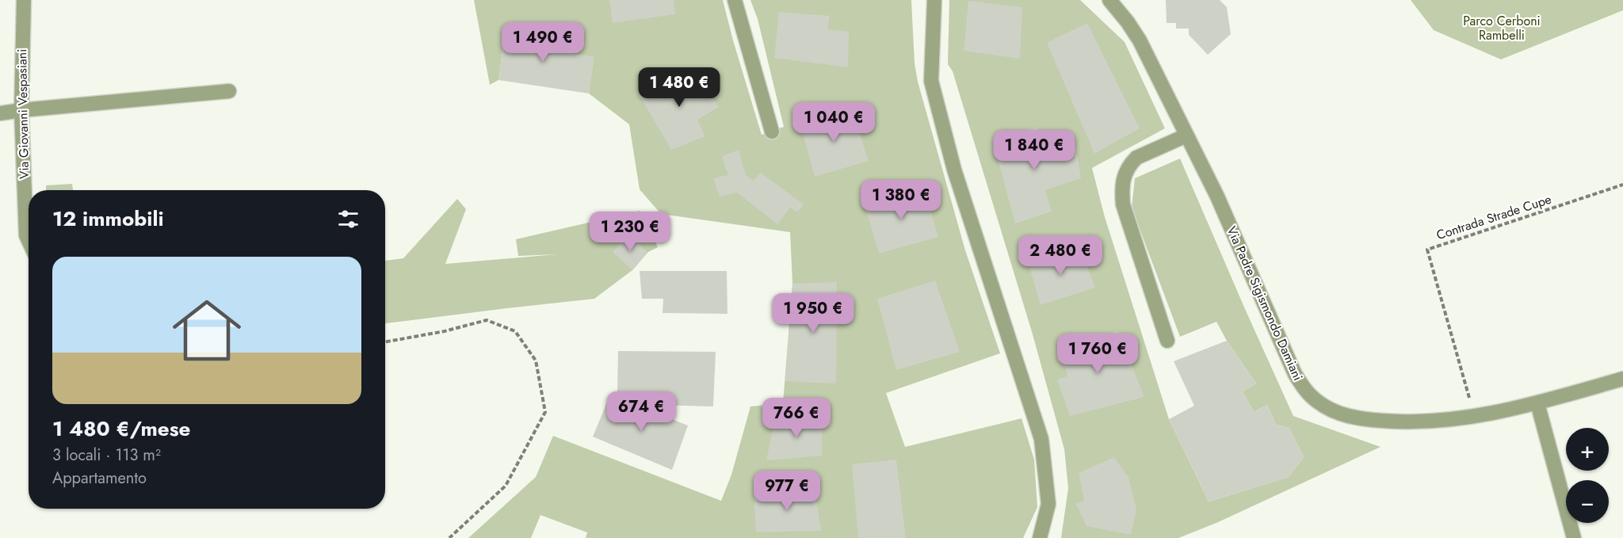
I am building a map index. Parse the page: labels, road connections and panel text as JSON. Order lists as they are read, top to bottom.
{
  "streets": {
    "street": ["Via Giovanni Vespasiani", "Via Padre Sigismondo Damiani"],
    "path": ["Contrada Strade Cupe"]
  },
  "crossings": [
    ["Contrada Strade Cupe", "Via Padre Sigismondo Damiani"]
  ],
  "parks": ["Parco Cerboni Rambelli"],
  "page": {
    "price": [
      "1 490 €",
      "1 480 €",
      "1 040 €",
      "1 840 €",
      "1 380 €",
      "1 230 €",
      "2 480 €",
      "1 950 €",
      "1 760 €",
      "674 €",
      "766 €",
      "977 €"
    ],
    "heading": "12 immobili",
    "list": [
      {
        "name": "1 480 €/mese",
        "note": "3 locali · 113 m² · Appartamento"
      }
    ],
    "map_buttons": ["+", "−"]
  }
}
